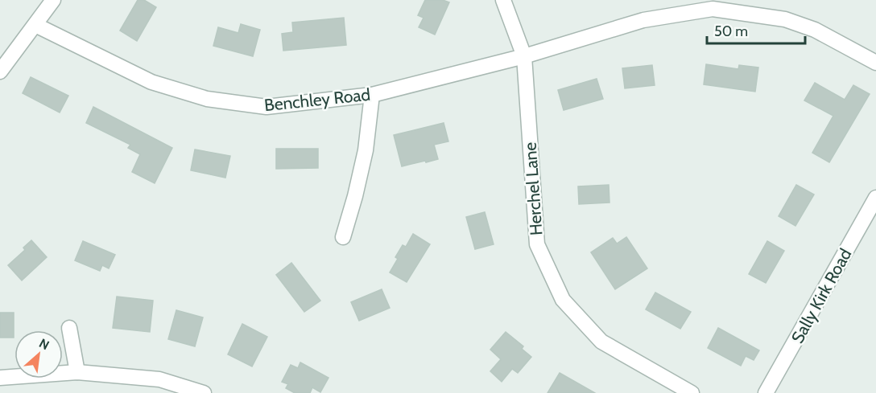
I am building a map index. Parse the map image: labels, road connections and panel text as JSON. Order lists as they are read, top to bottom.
{
  "streets": {
    "street": ["Benchley Road", "Herchel Lane", "Sally Kirk Road"]
  },
  "crossings": [
    ["Benchley Road", "Herchel Lane"]
  ],
  "scale_bar": "50 m",
  "north": "top right"
}
